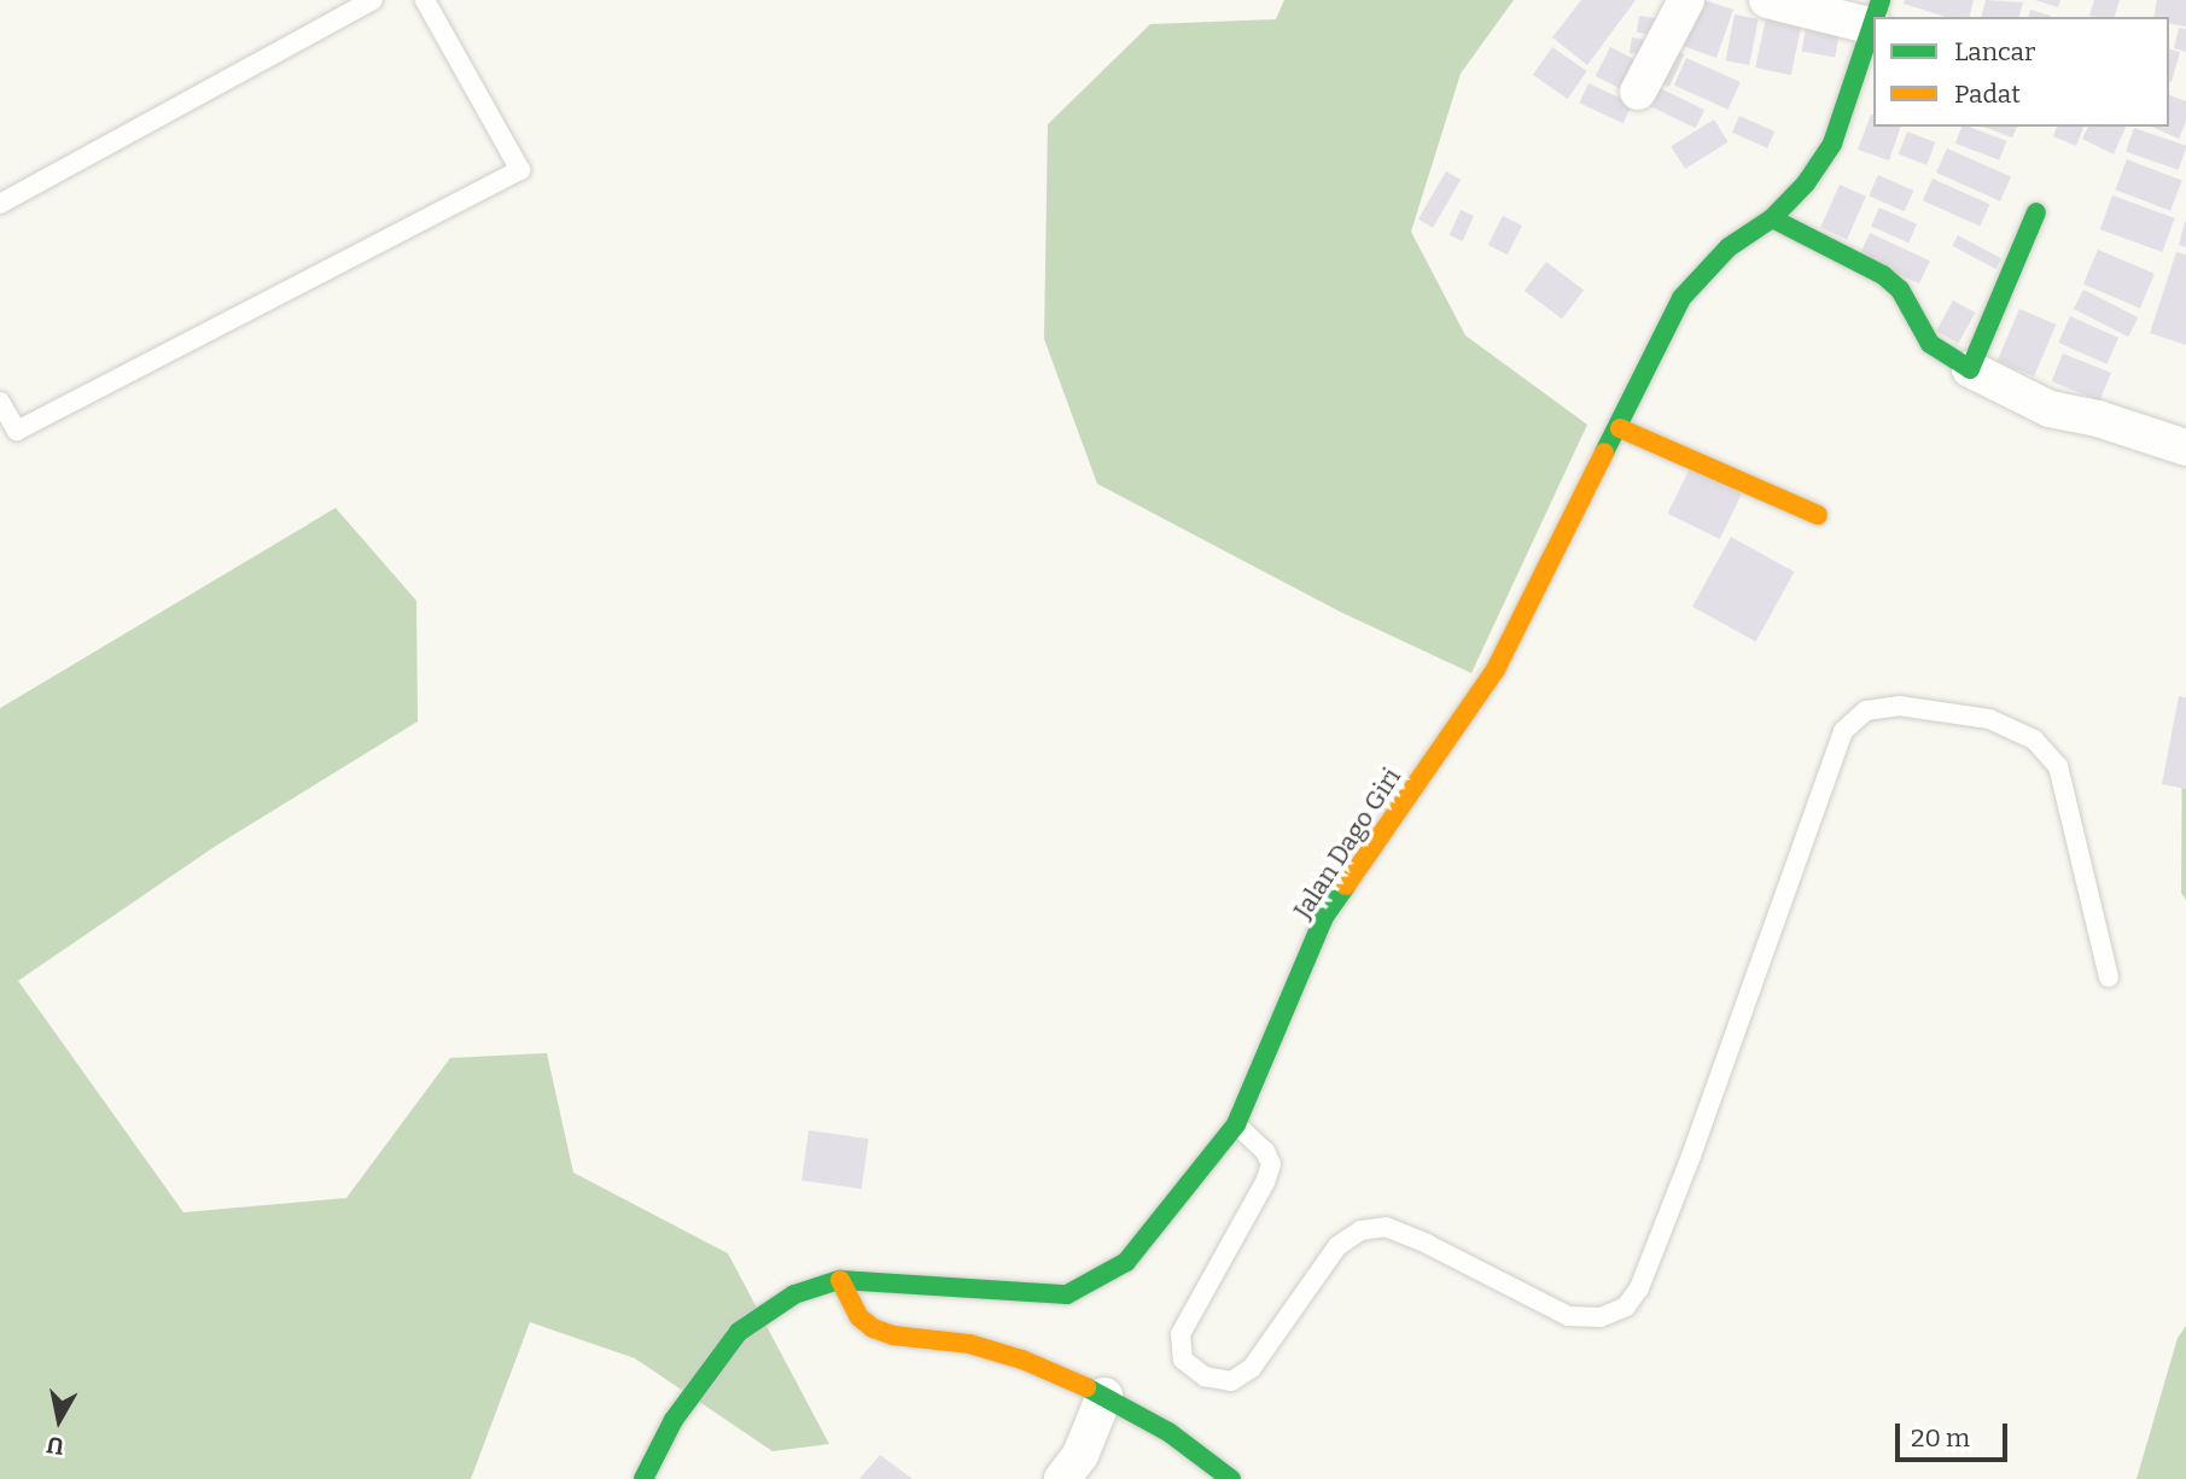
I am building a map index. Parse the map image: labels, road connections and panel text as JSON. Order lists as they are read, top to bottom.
{
  "streets": {
    "main road": ["Jalan Dago Giri"]
  },
  "legend": ["Lancar", "Padat"],
  "scale_bar": "20 m",
  "north": "bottom"
}
